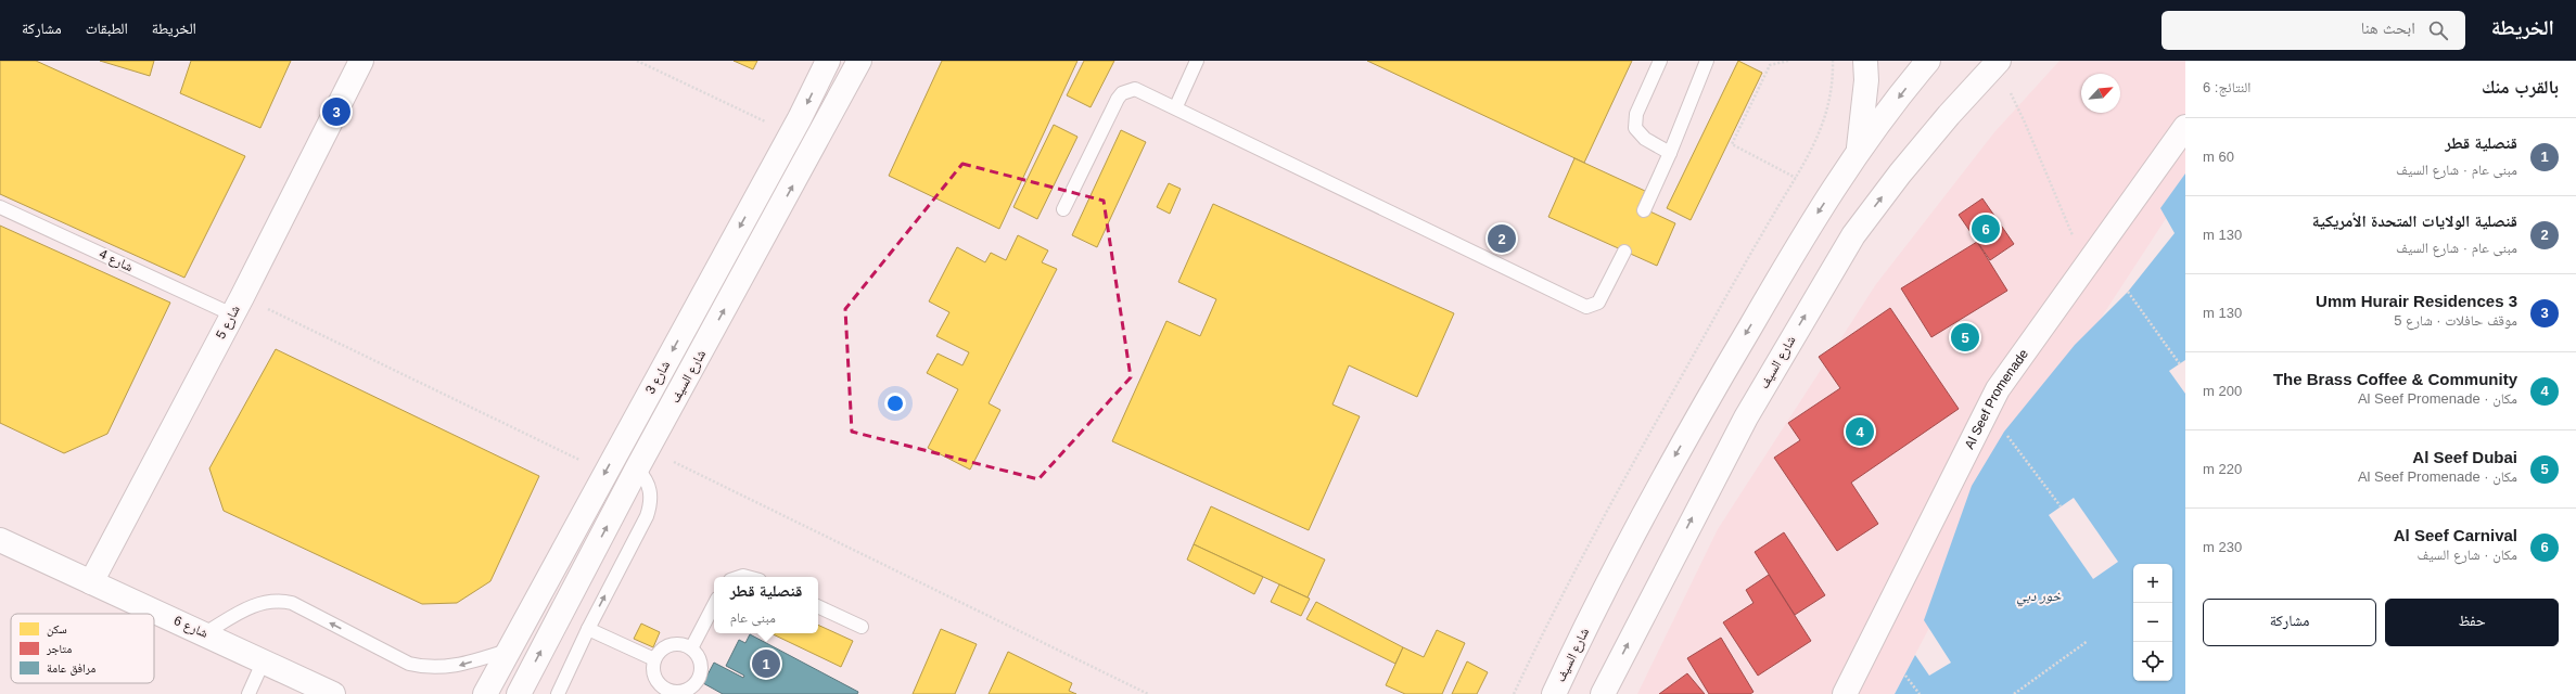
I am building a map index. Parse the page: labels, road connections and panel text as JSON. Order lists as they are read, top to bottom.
{
  "streets": {
    "street": [
      "شارع 5",
      "شارع السيف",
      "شارع 3",
      "Al Seef Promenade",
      "شارع 6"
    ],
    "lane": ["شارع 4"]
  },
  "crossings": [
    ["شارع 4", "شارع 5"],
    ["شارع 5", "شارع 6"]
  ],
  "one_way": ["شارع 3"],
  "water": ["خور دبي"],
  "legend": ["سكن", "متاجر", "مرافق عامة"],
  "north": "top right",
  "page": {
    "header": "الخريطة",
    "search": "ابحث هنا",
    "nav": ["الخريطة", "الطبقات", "مشاركة"],
    "heading": ["بالقرب منك", "النتائج: 6"],
    "pins": [
      "3",
      "6",
      "2",
      "5",
      "4",
      "1"
    ],
    "list": [
      {
        "mark": "1",
        "name": "قنصلية قطر",
        "note": "مبنى عام · شارع السيف",
        "value": "60 m"
      },
      {
        "mark": "2",
        "name": "قنصلية الولايات المتحدة الأمريكية",
        "note": "مبنى عام · شارع السيف",
        "value": "130 m"
      },
      {
        "mark": "3",
        "name": "Umm Hurair Residences 3",
        "note": "موقف حافلات · شارع 5",
        "value": "130 m"
      },
      {
        "mark": "4",
        "name": "The Brass Coffee & Community",
        "note": "مكان · Al Seef Promenade",
        "value": "200 m"
      },
      {
        "mark": "5",
        "name": "Al Seef Dubai",
        "note": "مكان · Al Seef Promenade",
        "value": "220 m"
      },
      {
        "mark": "6",
        "name": "Al Seef Carnival",
        "note": "مكان · شارع السيف",
        "value": "230 m"
      }
    ],
    "map_buttons": ["+", "−"],
    "popup": ["قنصلية قطر", "مبنى عام"],
    "buttons": ["حفظ", "مشاركة"]
  }
}
